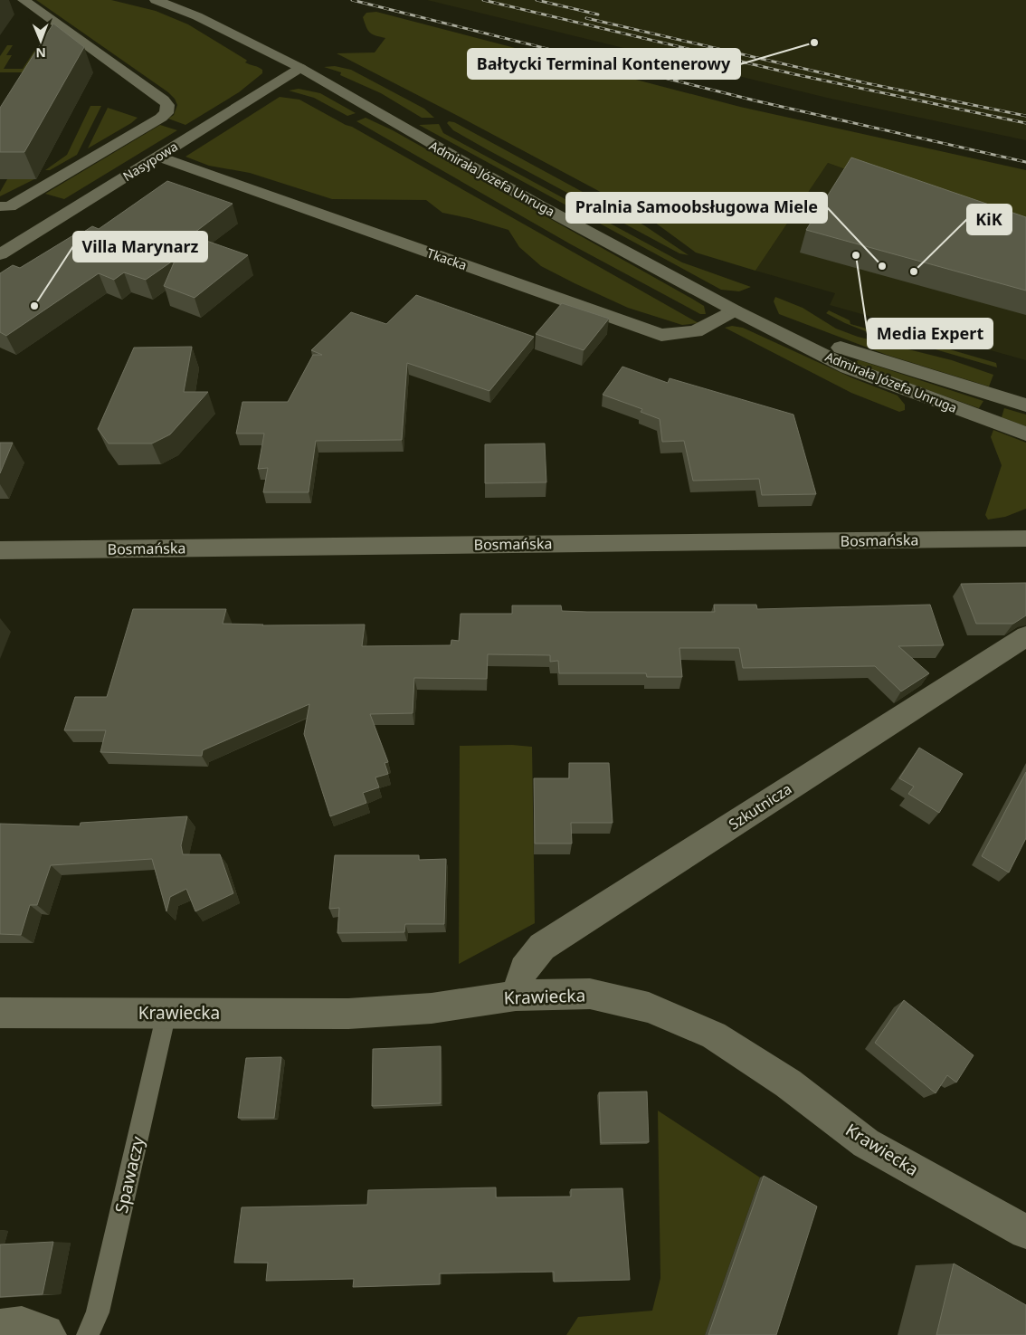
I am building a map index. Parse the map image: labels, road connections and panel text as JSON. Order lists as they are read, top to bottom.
{
  "streets": {
    "street": [
      "Nasypowa",
      "Admirała Józefa Unruga",
      "Tkacka",
      "Bosmańska",
      "Szkutnicza",
      "Krawiecka"
    ],
    "lane": ["Spawaczy"]
  },
  "crossings": [
    ["Nasypowa", "Admirała Józefa Unruga"],
    ["Nasypowa", "Tkacka"],
    ["Admirała Józefa Unruga", "Tkacka"],
    ["Szkutnicza", "Krawiecka"],
    ["Krawiecka", "Spawaczy"]
  ],
  "places": [
    "Bałtycki Terminal Kontenerowy",
    "Media Expert",
    "Pralnia Samoobsługowa Miele",
    "KiK",
    "Villa Marynarz"
  ],
  "north": "bottom"
}
